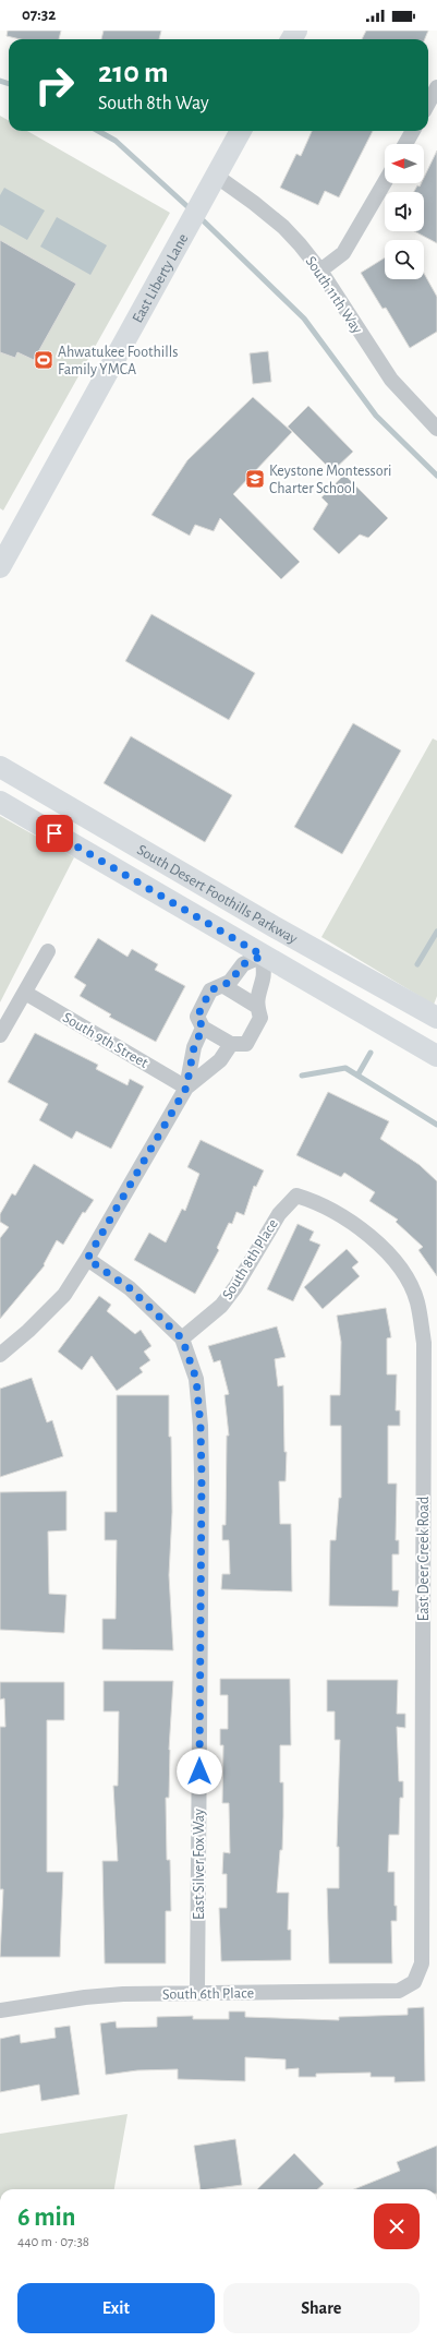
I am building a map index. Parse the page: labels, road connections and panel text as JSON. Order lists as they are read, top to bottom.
{
  "streets": {
    "street": [
      "East Liberty Lane",
      "South 11th Way",
      "South Desert Foothills Parkway",
      "South 9th Street",
      "South 8th Place",
      "East Deer Creek Road",
      "East Silver Fox Way",
      "South 6th Place"
    ]
  },
  "crossings": [
    ["East Liberty Lane", "South 11th Way"],
    ["South 8th Place", "East Deer Creek Road"],
    ["South 8th Place", "East Silver Fox Way"],
    ["East Deer Creek Road", "South 6th Place"],
    ["East Silver Fox Way", "South 6th Place"]
  ],
  "places": {
    "sports": ["Ahwatukee Foothills Family YMCA"],
    "school or university": ["Keystone Montessori Charter School"]
  },
  "north": "left",
  "page": {
    "status": "07:32",
    "turn": ["210 m", "South 8th Way"],
    "heading": ["6 min", "440 m · 07:38"],
    "buttons": ["Exit", "Share"]
  }
}
